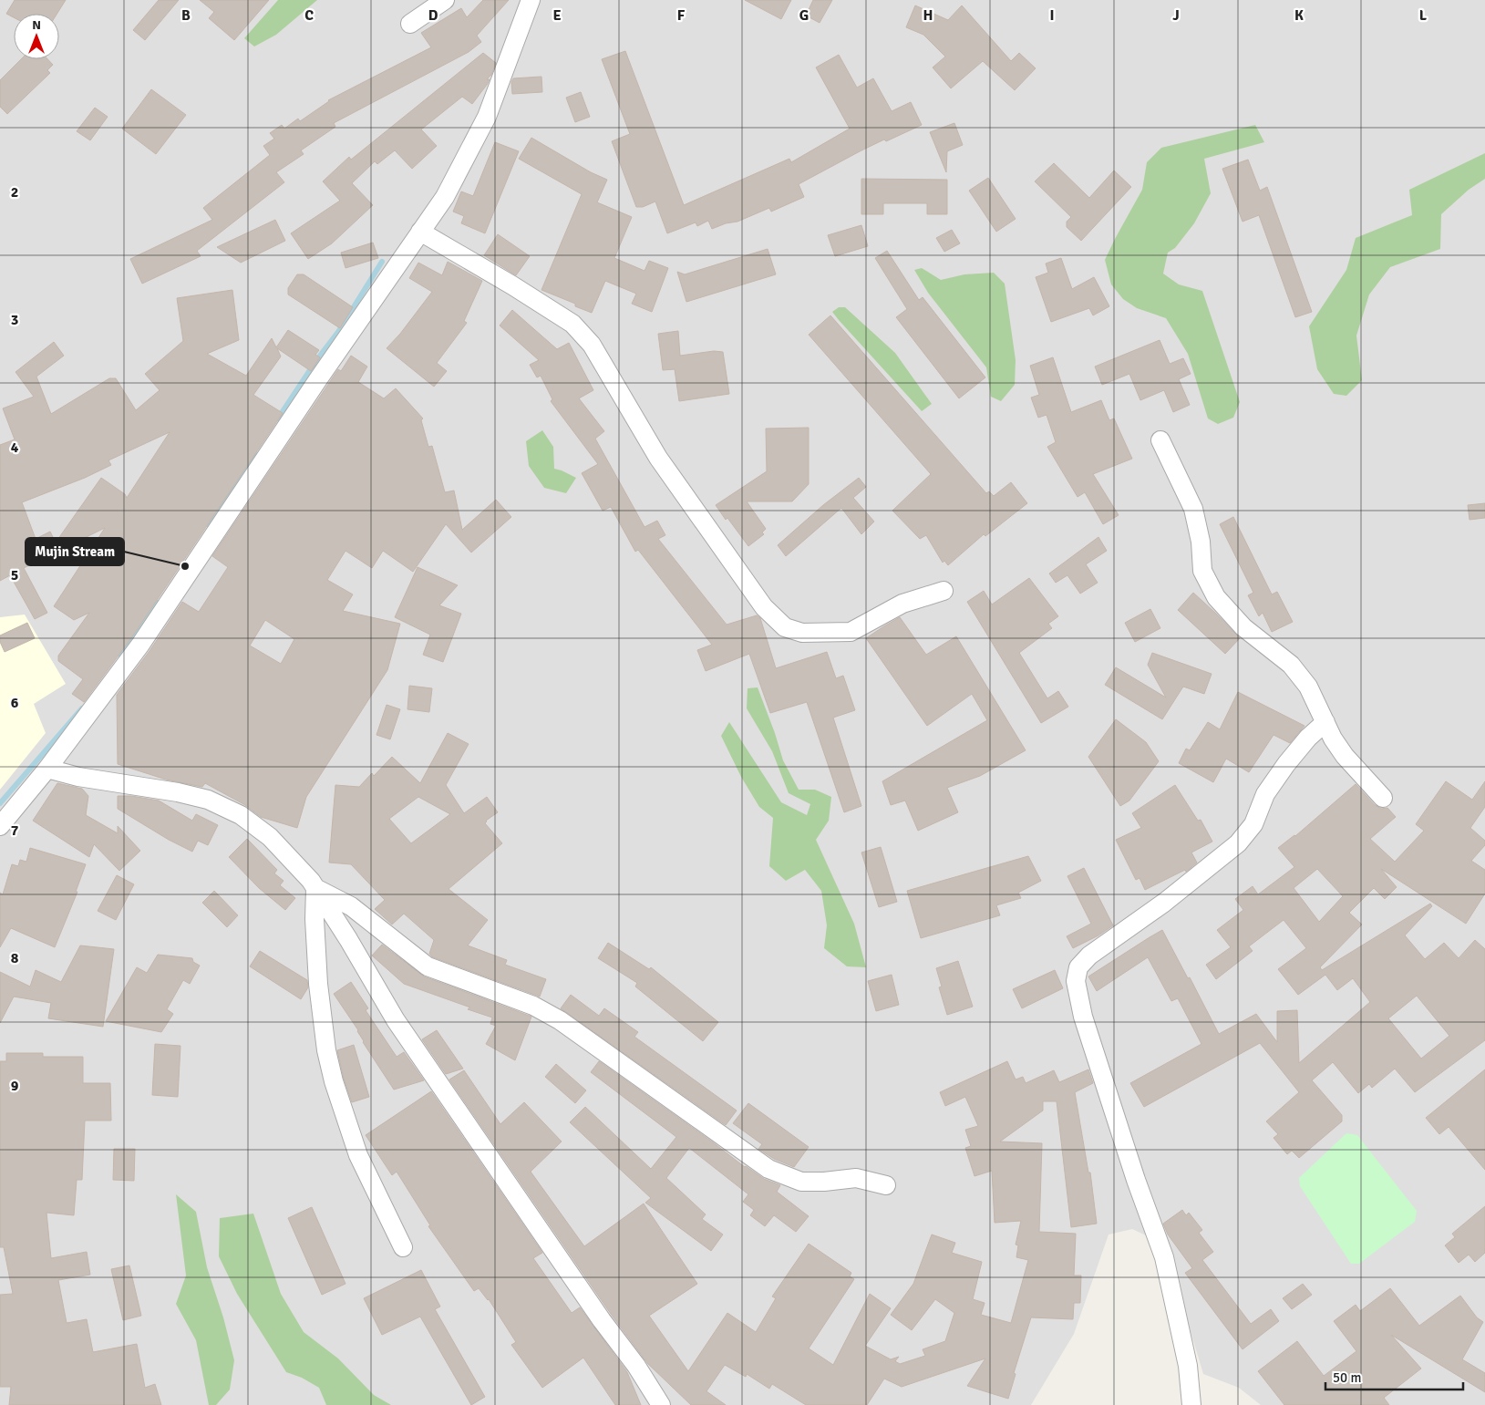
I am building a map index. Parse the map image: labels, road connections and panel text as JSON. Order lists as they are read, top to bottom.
{
  "places": ["Mujin Stream"],
  "scale_bar": "50 m",
  "north": "top",
  "grid": {
    "columns": [
      "B",
      "C",
      "D",
      "E",
      "F",
      "G",
      "H",
      "I",
      "J",
      "K",
      "L"
    ],
    "rows": [
      "2",
      "3",
      "4",
      "5",
      "6",
      "7",
      "8",
      "9"
    ]
  }
}
